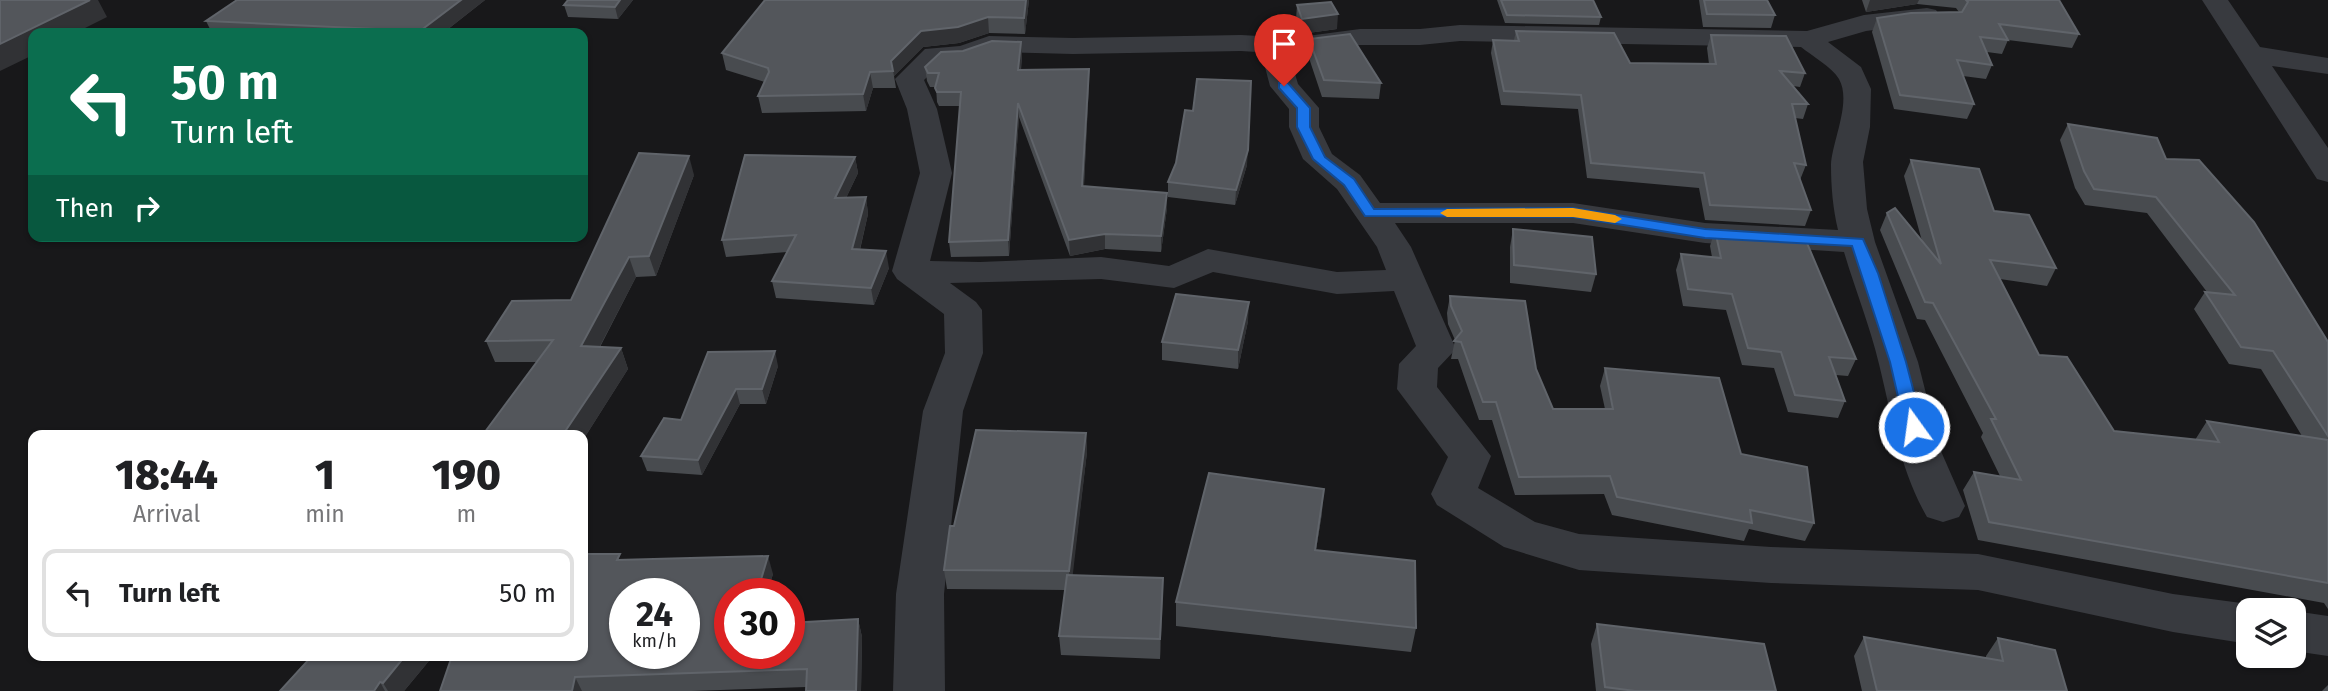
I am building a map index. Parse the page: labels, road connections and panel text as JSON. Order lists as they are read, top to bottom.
{
  "page": {
    "turn": ["50 m", "Turn left"],
    "then": "Then",
    "eta": [
      "18:44",
      "Arrival",
      "1",
      "min",
      "190",
      "m"
    ],
    "list": [
      {
        "name": "Turn left",
        "value": "50 m"
      }
    ],
    "speed": "24 km/h",
    "limit": "30"
  }
}
